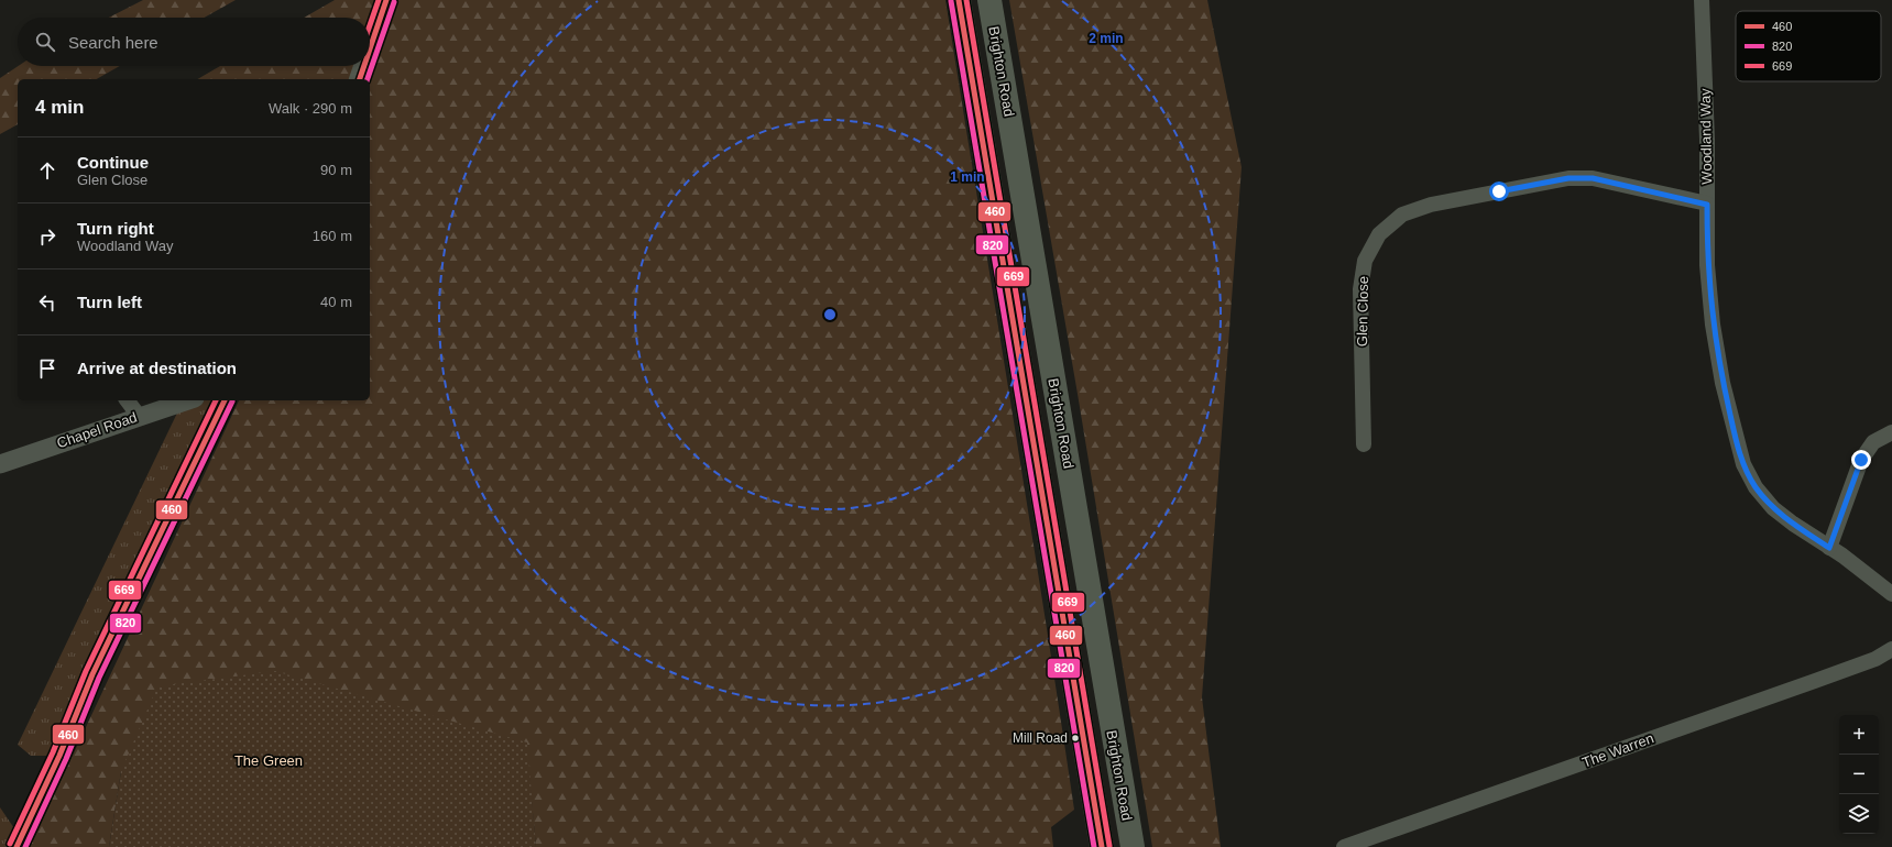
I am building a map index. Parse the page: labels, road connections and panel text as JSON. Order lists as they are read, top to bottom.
{
  "streets": {
    "highway": ["Brighton Road"],
    "street": [
      "Woodland Way",
      "Glen Close",
      "Chapel Road",
      "The Warren"
    ]
  },
  "crossings": [
    ["Woodland Way", "Glen Close"]
  ],
  "parks": ["The Green"],
  "places": ["Mill Road"],
  "lines": ["transit line 460", "transit line 669", "transit line 820"],
  "legend": ["460", "820", "669"],
  "page": {
    "search": "Search here",
    "heading": ["4 min", "Walk · 290 m"],
    "list": [
      ["Continue", "Glen Close", "90 m"],
      ["Turn right", "Woodland Way", "160 m"],
      ["Turn left", "40 m"],
      "Arrive at destination"
    ],
    "map_buttons": ["+", "−"]
  },
  "rings": ["2 min", "1 min"]
}
